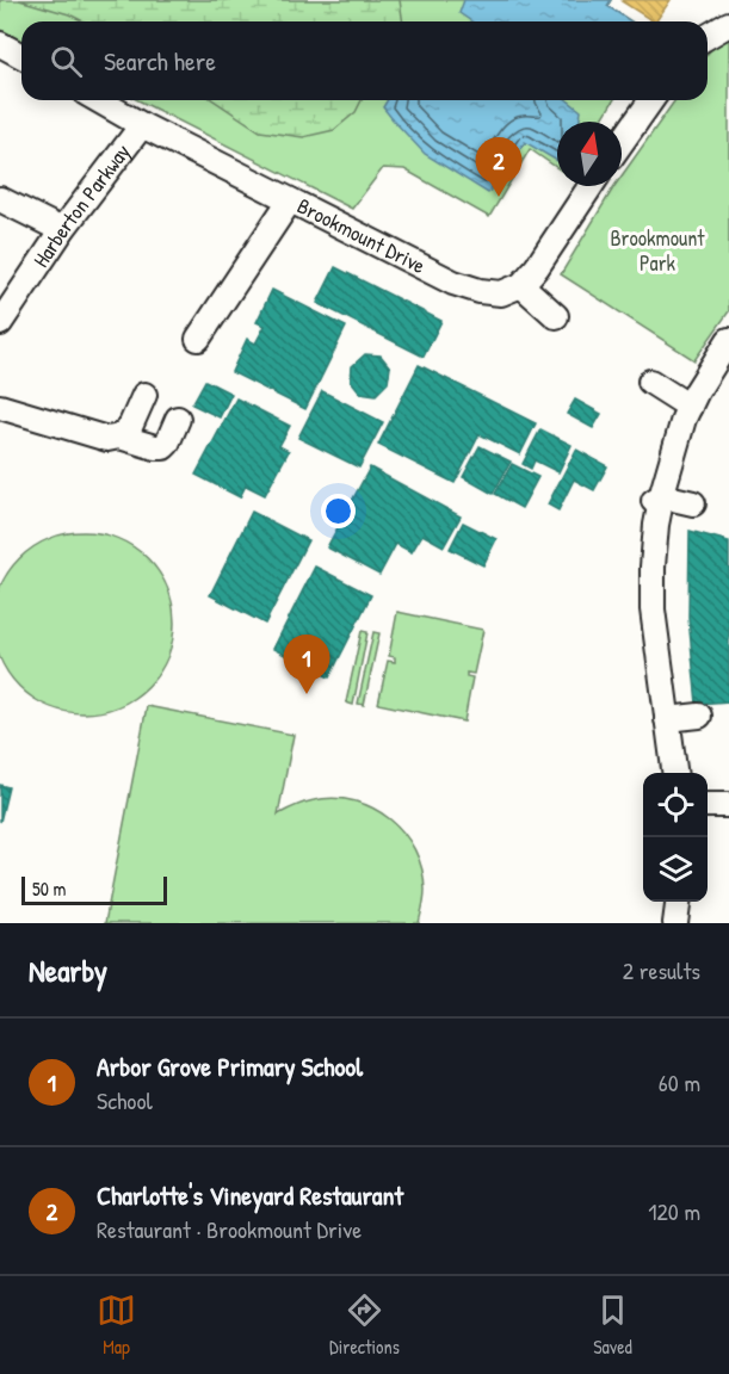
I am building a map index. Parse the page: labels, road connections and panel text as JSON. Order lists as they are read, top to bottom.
{
  "streets": {
    "street": ["Harberton Parkway", "Brookmount Drive"]
  },
  "crossings": [
    ["Harberton Parkway", "Brookmount Drive"]
  ],
  "parks": ["Brookmount Park"],
  "scale_bar": "50 m",
  "north": "top",
  "page": {
    "search": "Search here",
    "pins": ["2", "1"],
    "scale": "50 m",
    "heading": ["Nearby", "2 results"],
    "list": [
      {
        "mark": "1",
        "name": "Arbor Grove Primary School",
        "note": "School",
        "value": "60 m"
      },
      {
        "mark": "2",
        "name": "Charlotte's Vineyard Restaurant",
        "note": "Restaurant · Brookmount Drive",
        "value": "120 m"
      }
    ],
    "nav": ["Map", "Directions", "Saved"]
  }
}
